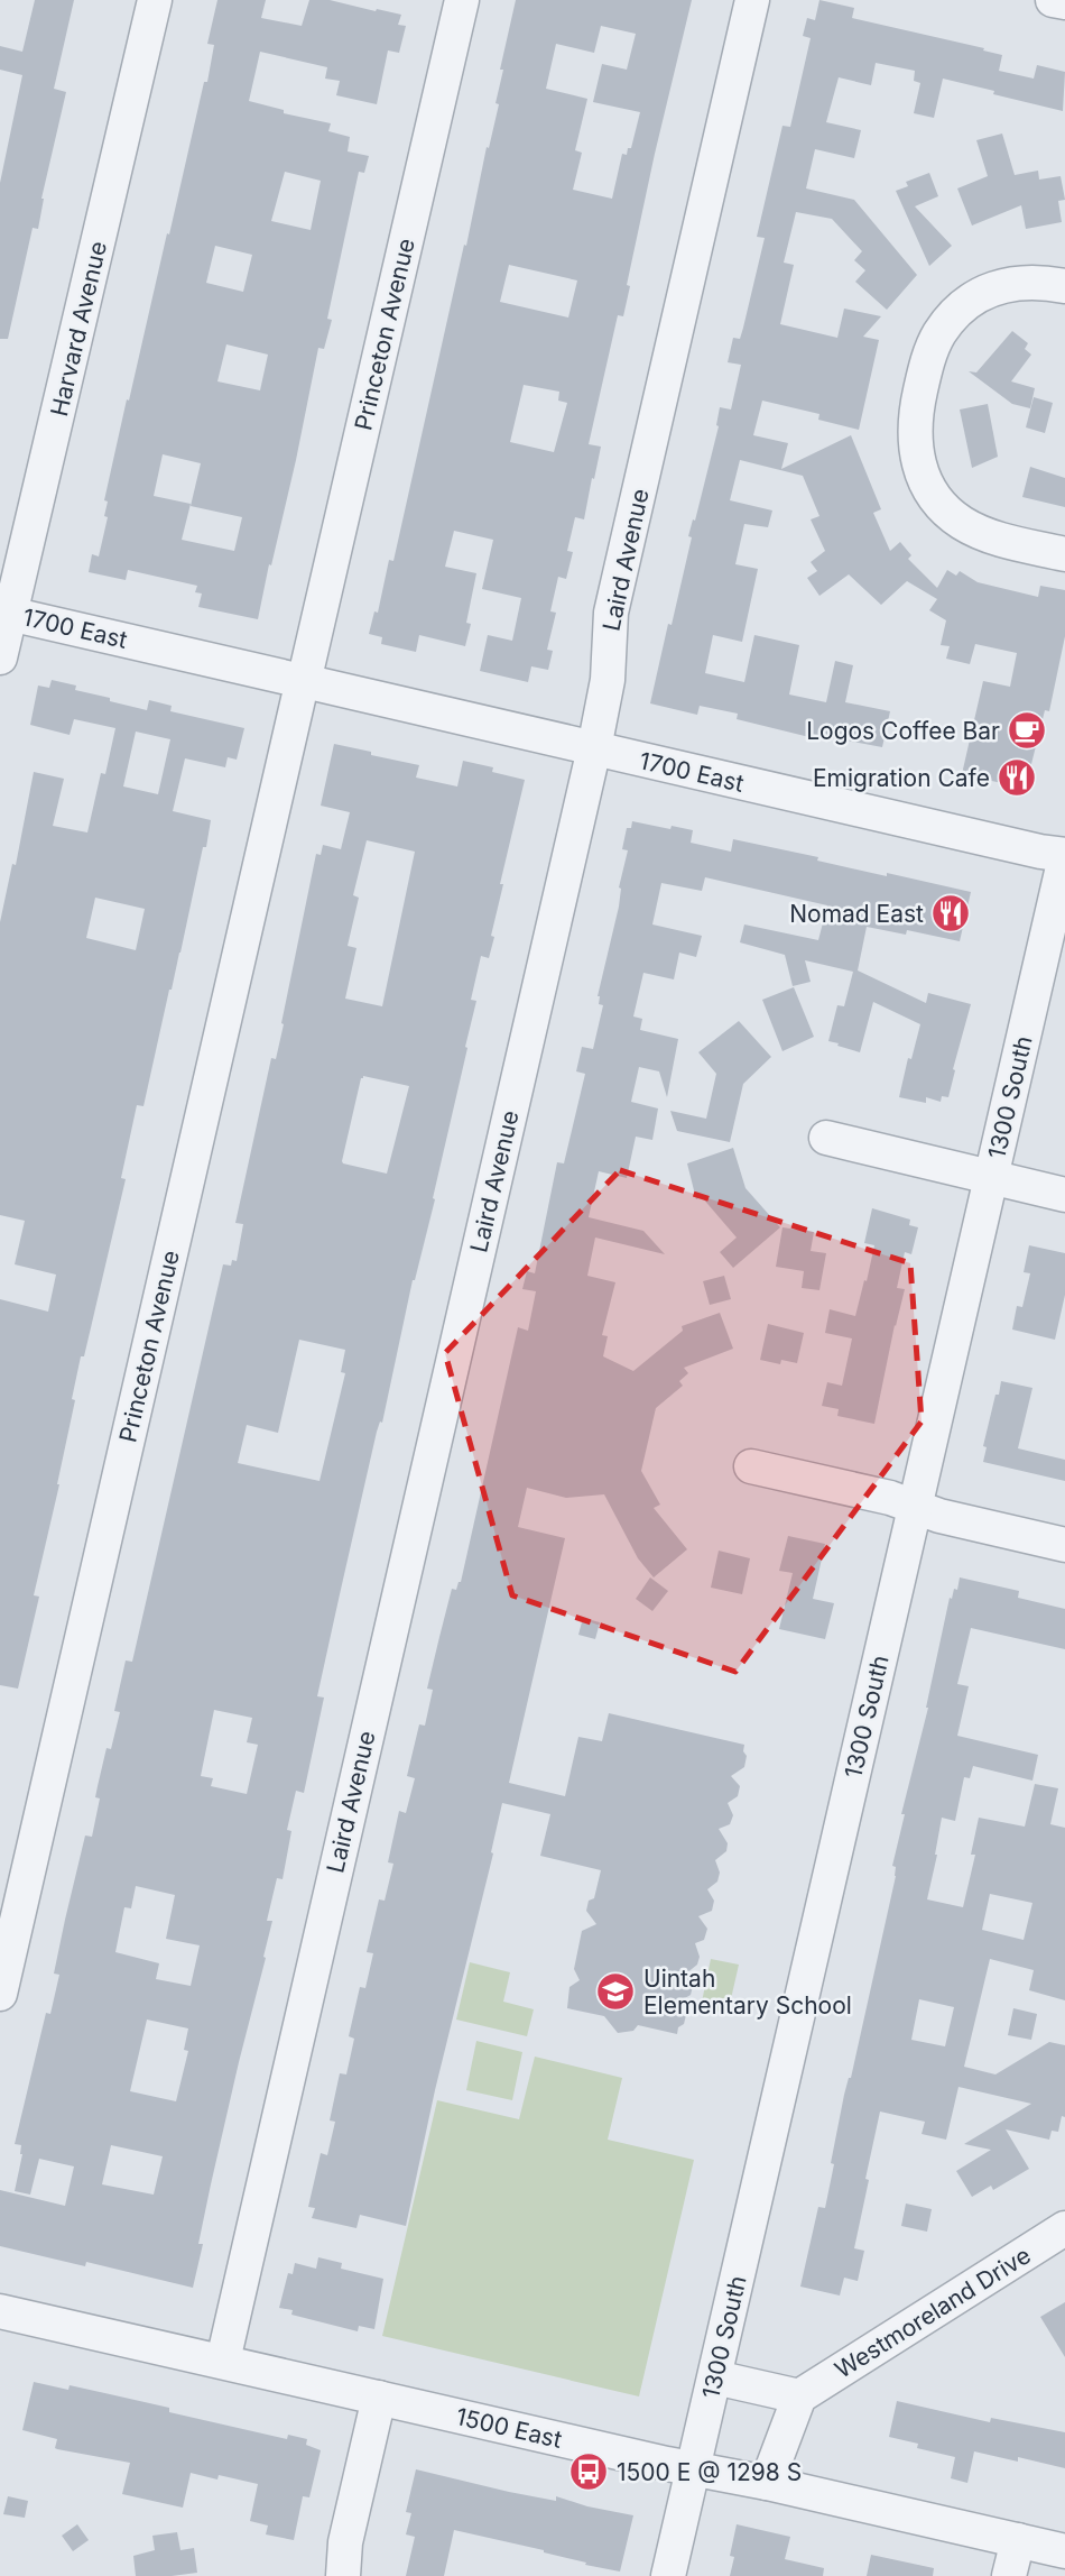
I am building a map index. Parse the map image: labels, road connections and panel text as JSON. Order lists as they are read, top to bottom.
{
  "streets": {
    "street": [
      "Harvard Avenue",
      "Princeton Avenue",
      "Laird Avenue",
      "1700 East",
      "1300 South",
      "Westmoreland Drive",
      "1500 East"
    ]
  },
  "crossings": [
    ["Harvard Avenue", "1700 East"],
    ["Princeton Avenue", "1700 East"],
    ["Laird Avenue", "1700 East"],
    ["Laird Avenue", "1500 East"],
    ["1700 East", "1300 South"],
    ["1300 South", "1500 East"]
  ],
  "places": {
    "cafe": ["Logos Coffee Bar"],
    "restaurant": ["Emigration Cafe", "Nomad East"],
    "school or university": ["Uintah Elementary School"],
    "bus stop": ["1500 E @ 1298 S"]
  }
}
